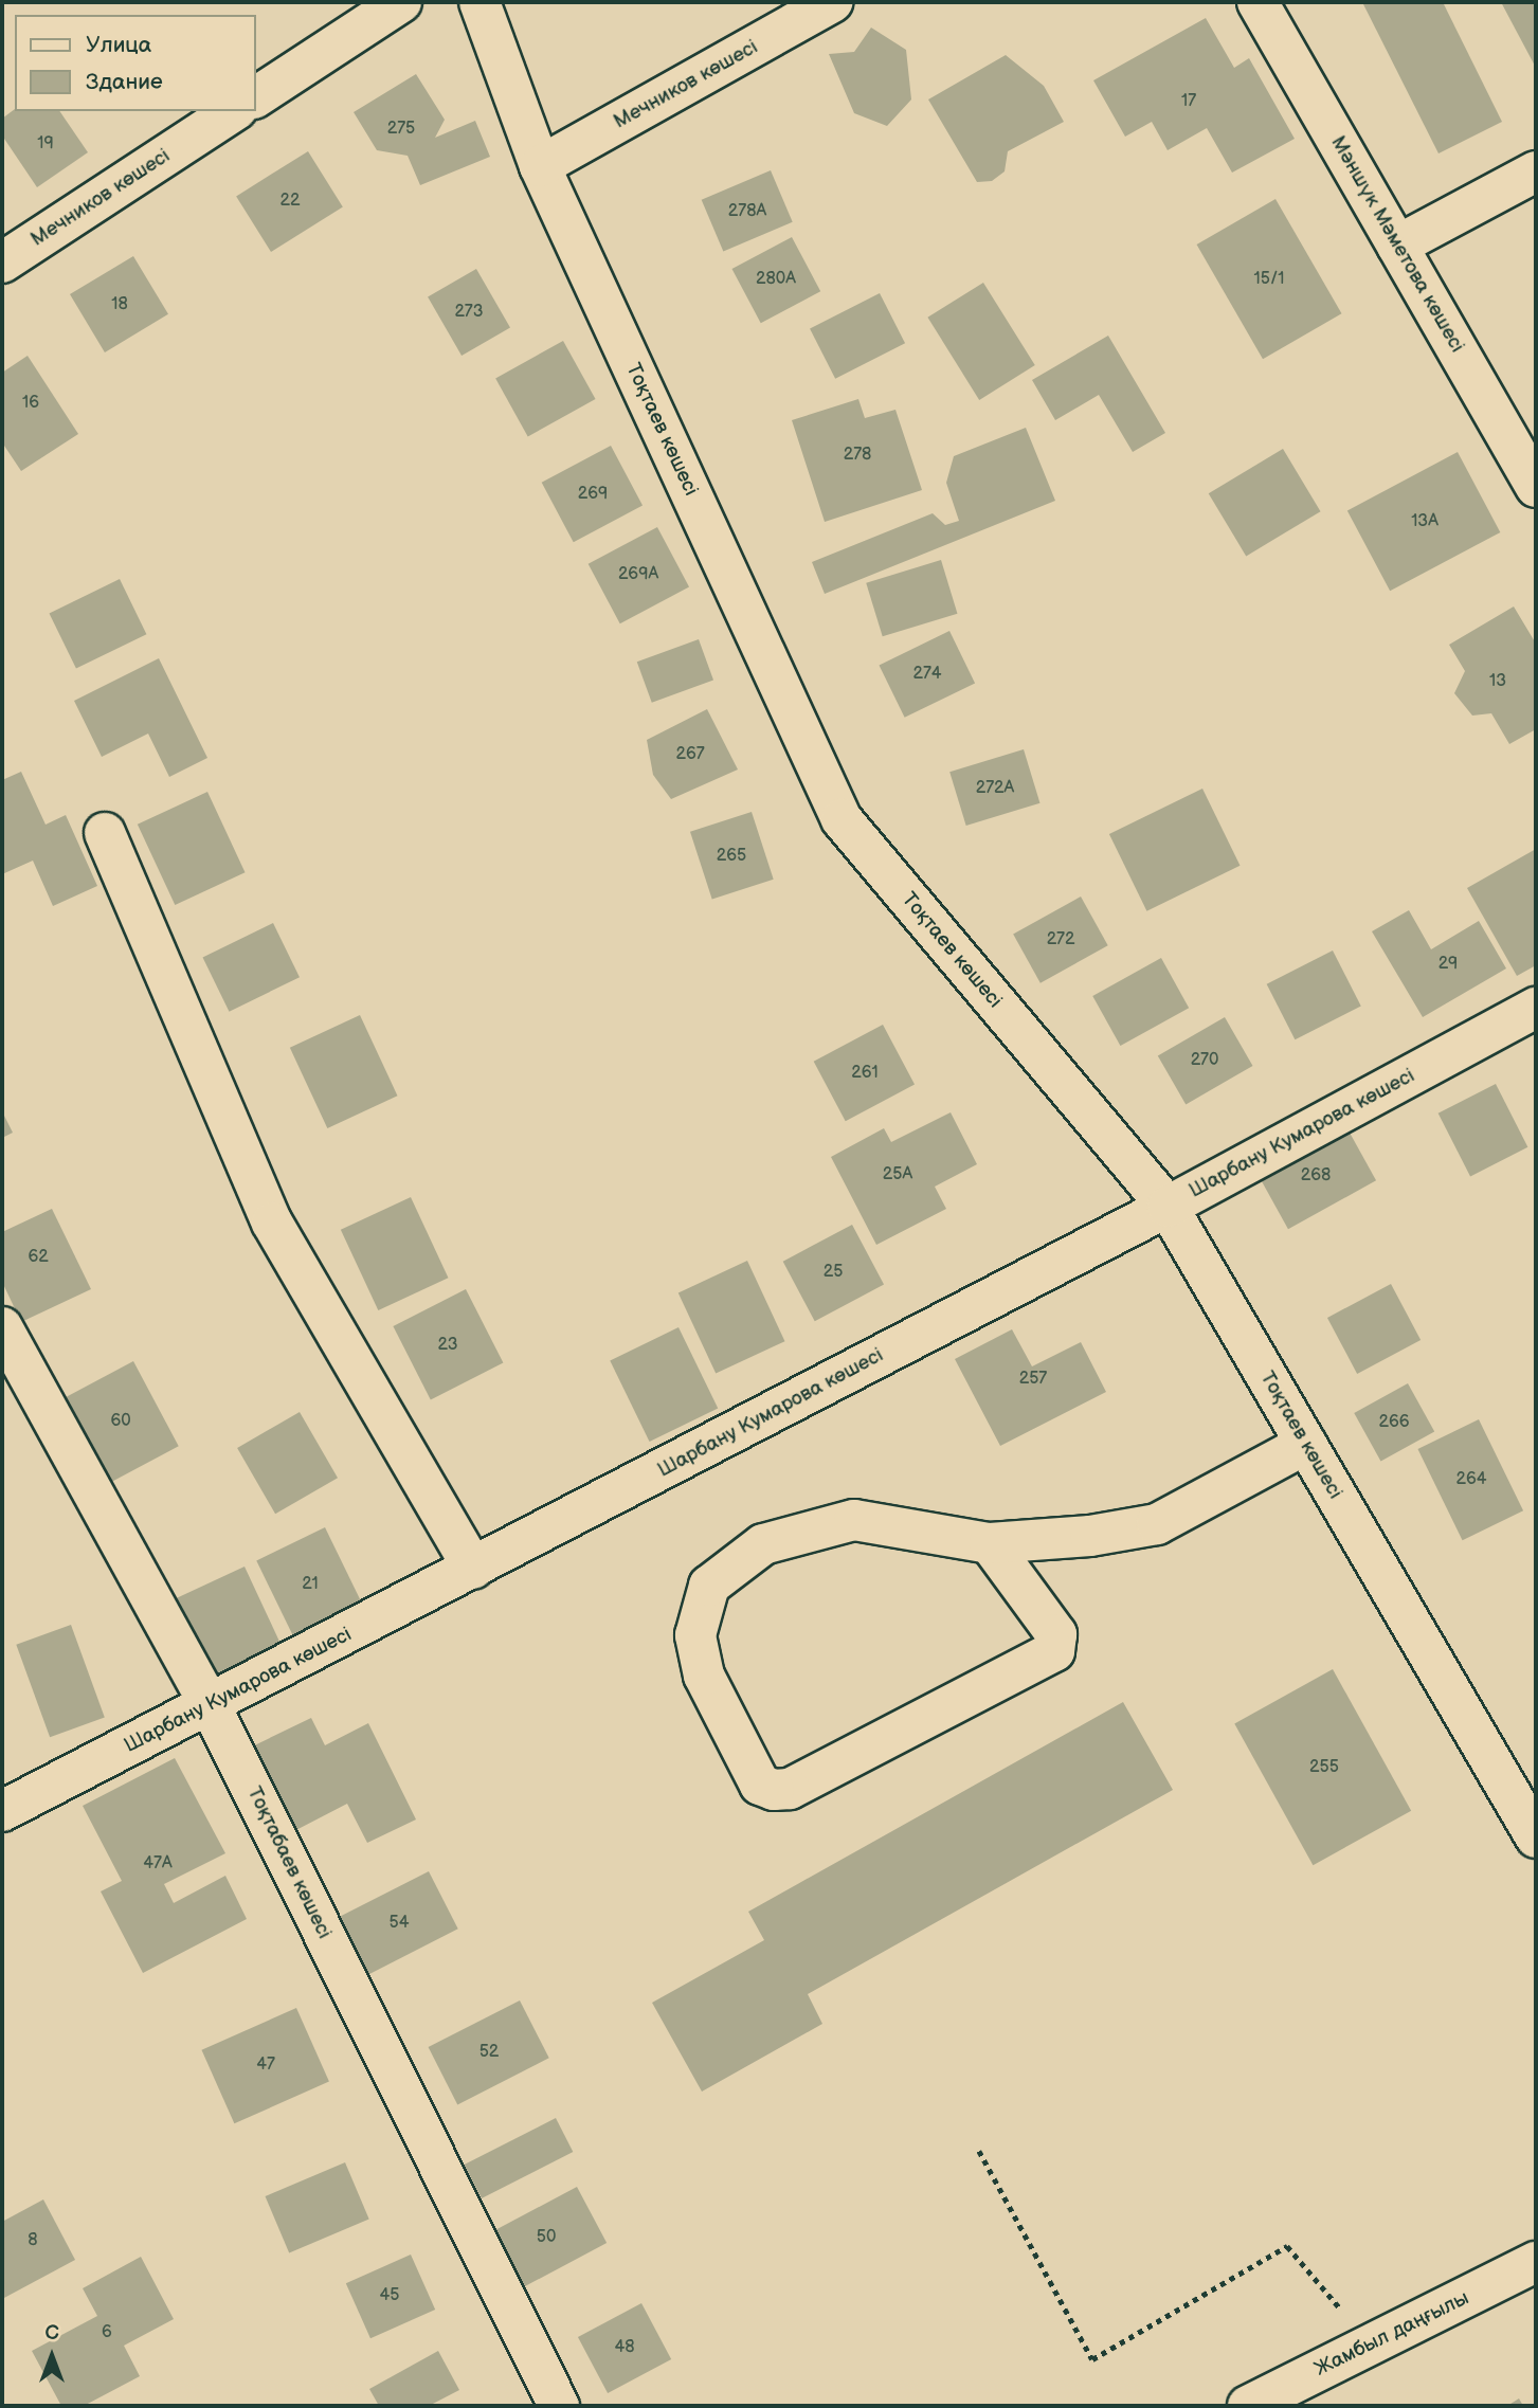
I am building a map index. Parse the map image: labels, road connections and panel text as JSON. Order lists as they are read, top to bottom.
{
  "streets": {
    "street": [
      "Мечников көшесі",
      "Мәншүк Мәметова көшесі",
      "Тоқтаев көшесі",
      "Шарбану Кумарова көшесі",
      "Тоқтабаев көшесі",
      "Жамбыл даңғылы"
    ]
  },
  "crossings": [
    ["Мечников көшесі", "Тоқтаев көшесі"],
    ["Тоқтаев көшесі", "Шарбану Кумарова көшесі"],
    ["Шарбану Кумарова көшесі", "Тоқтабаев көшесі"]
  ],
  "house_numbers": [
    "17",
    "275",
    "19",
    "22",
    "278А",
    "280А",
    "15/1",
    "18",
    "273",
    "16",
    "278",
    "269",
    "13А",
    "269А",
    "274",
    "13",
    "267",
    "272А",
    "265",
    "272",
    "29",
    "270",
    "261",
    "25А",
    "268",
    "62",
    "25",
    "23",
    "257",
    "60",
    "266",
    "264",
    "21",
    "255",
    "47А",
    "54",
    "52",
    "47",
    "50",
    "8",
    "45",
    "6",
    "48"
  ],
  "legend": ["Улица", "Здание"],
  "north": "top"
}
